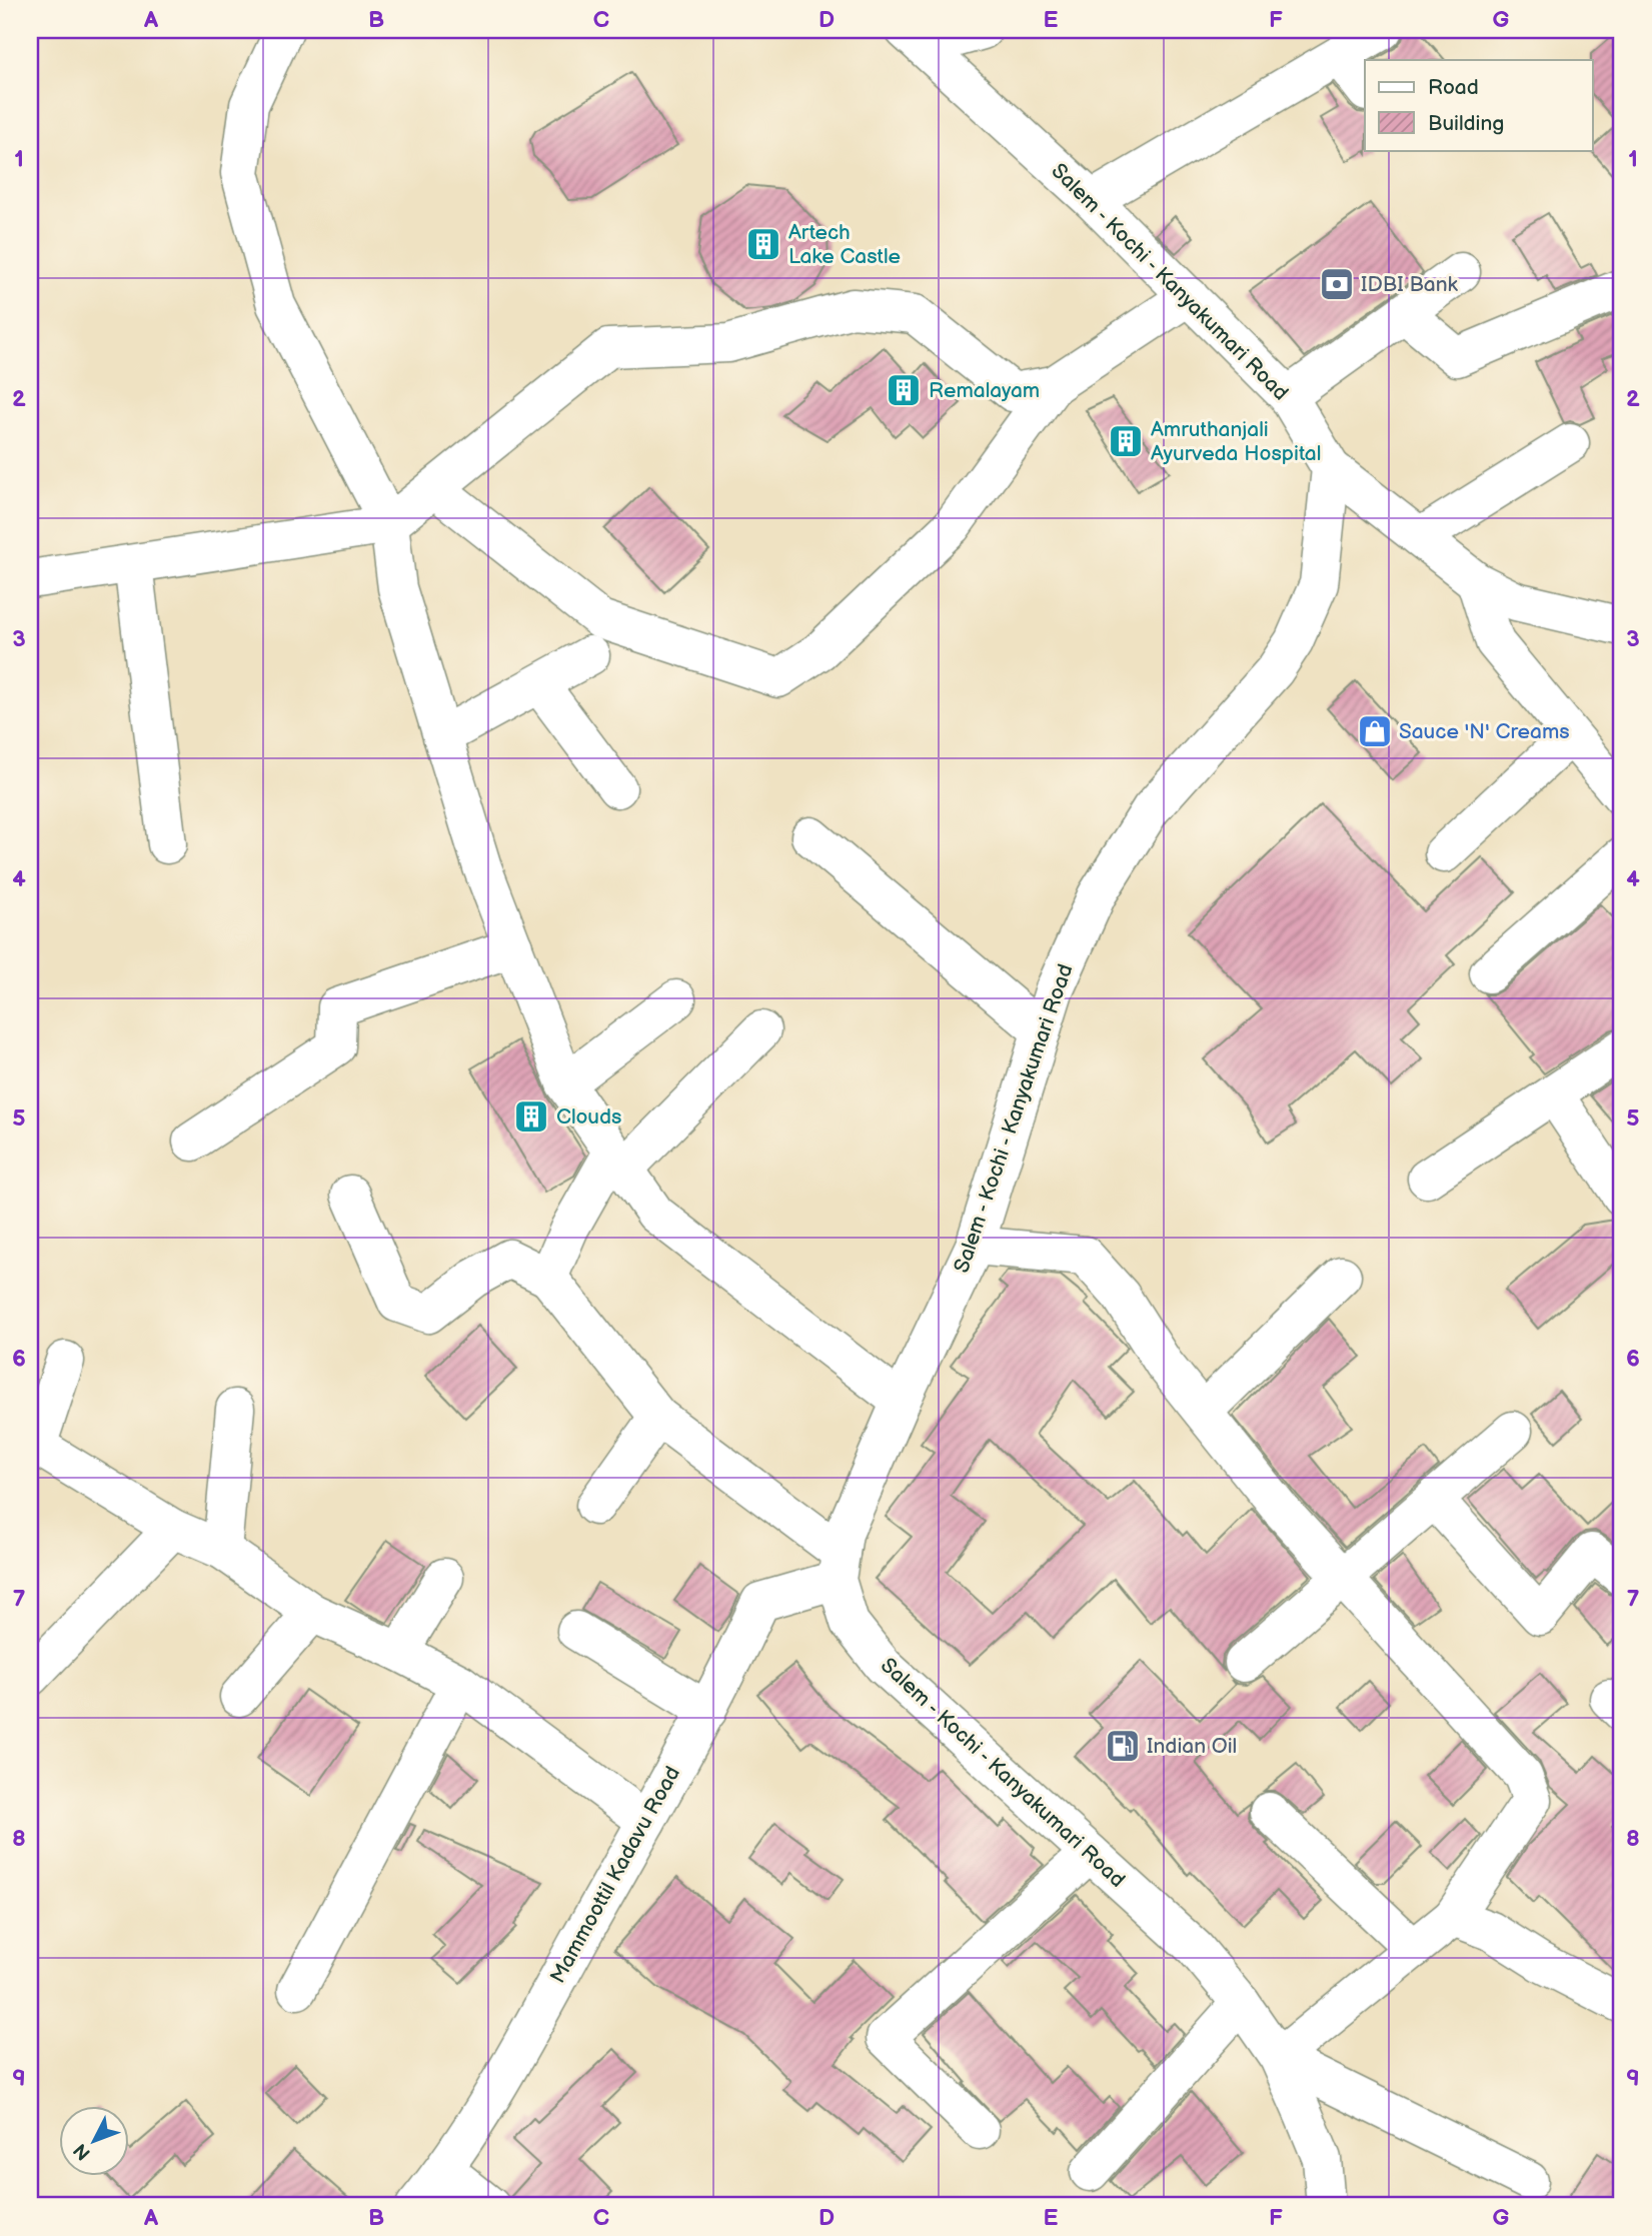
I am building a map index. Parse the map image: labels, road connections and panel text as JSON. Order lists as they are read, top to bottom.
{
  "streets": {
    "street": ["Salem - Kochi - Kanyakumari Road", "Mammoottil Kadavu Road"]
  },
  "crossings": [
    ["Salem - Kochi - Kanyakumari Road", "Mammoottil Kadavu Road"]
  ],
  "places": {
    "building": [
      "Artech Lake Castle",
      "Remalayam",
      "Amruthanjali Ayurveda Hospital",
      "Clouds"
    ],
    "bank": ["IDBI Bank"],
    "shop": ["Sauce 'N' Creams"],
    "fuel station": ["Indian Oil"]
  },
  "legend": ["Road", "Building"],
  "north": "bottom left",
  "grid": {
    "columns": [
      "A",
      "B",
      "C",
      "D",
      "E",
      "F",
      "G"
    ],
    "rows": [
      "1",
      "2",
      "3",
      "4",
      "5",
      "6",
      "7",
      "8",
      "9"
    ]
  }
}
